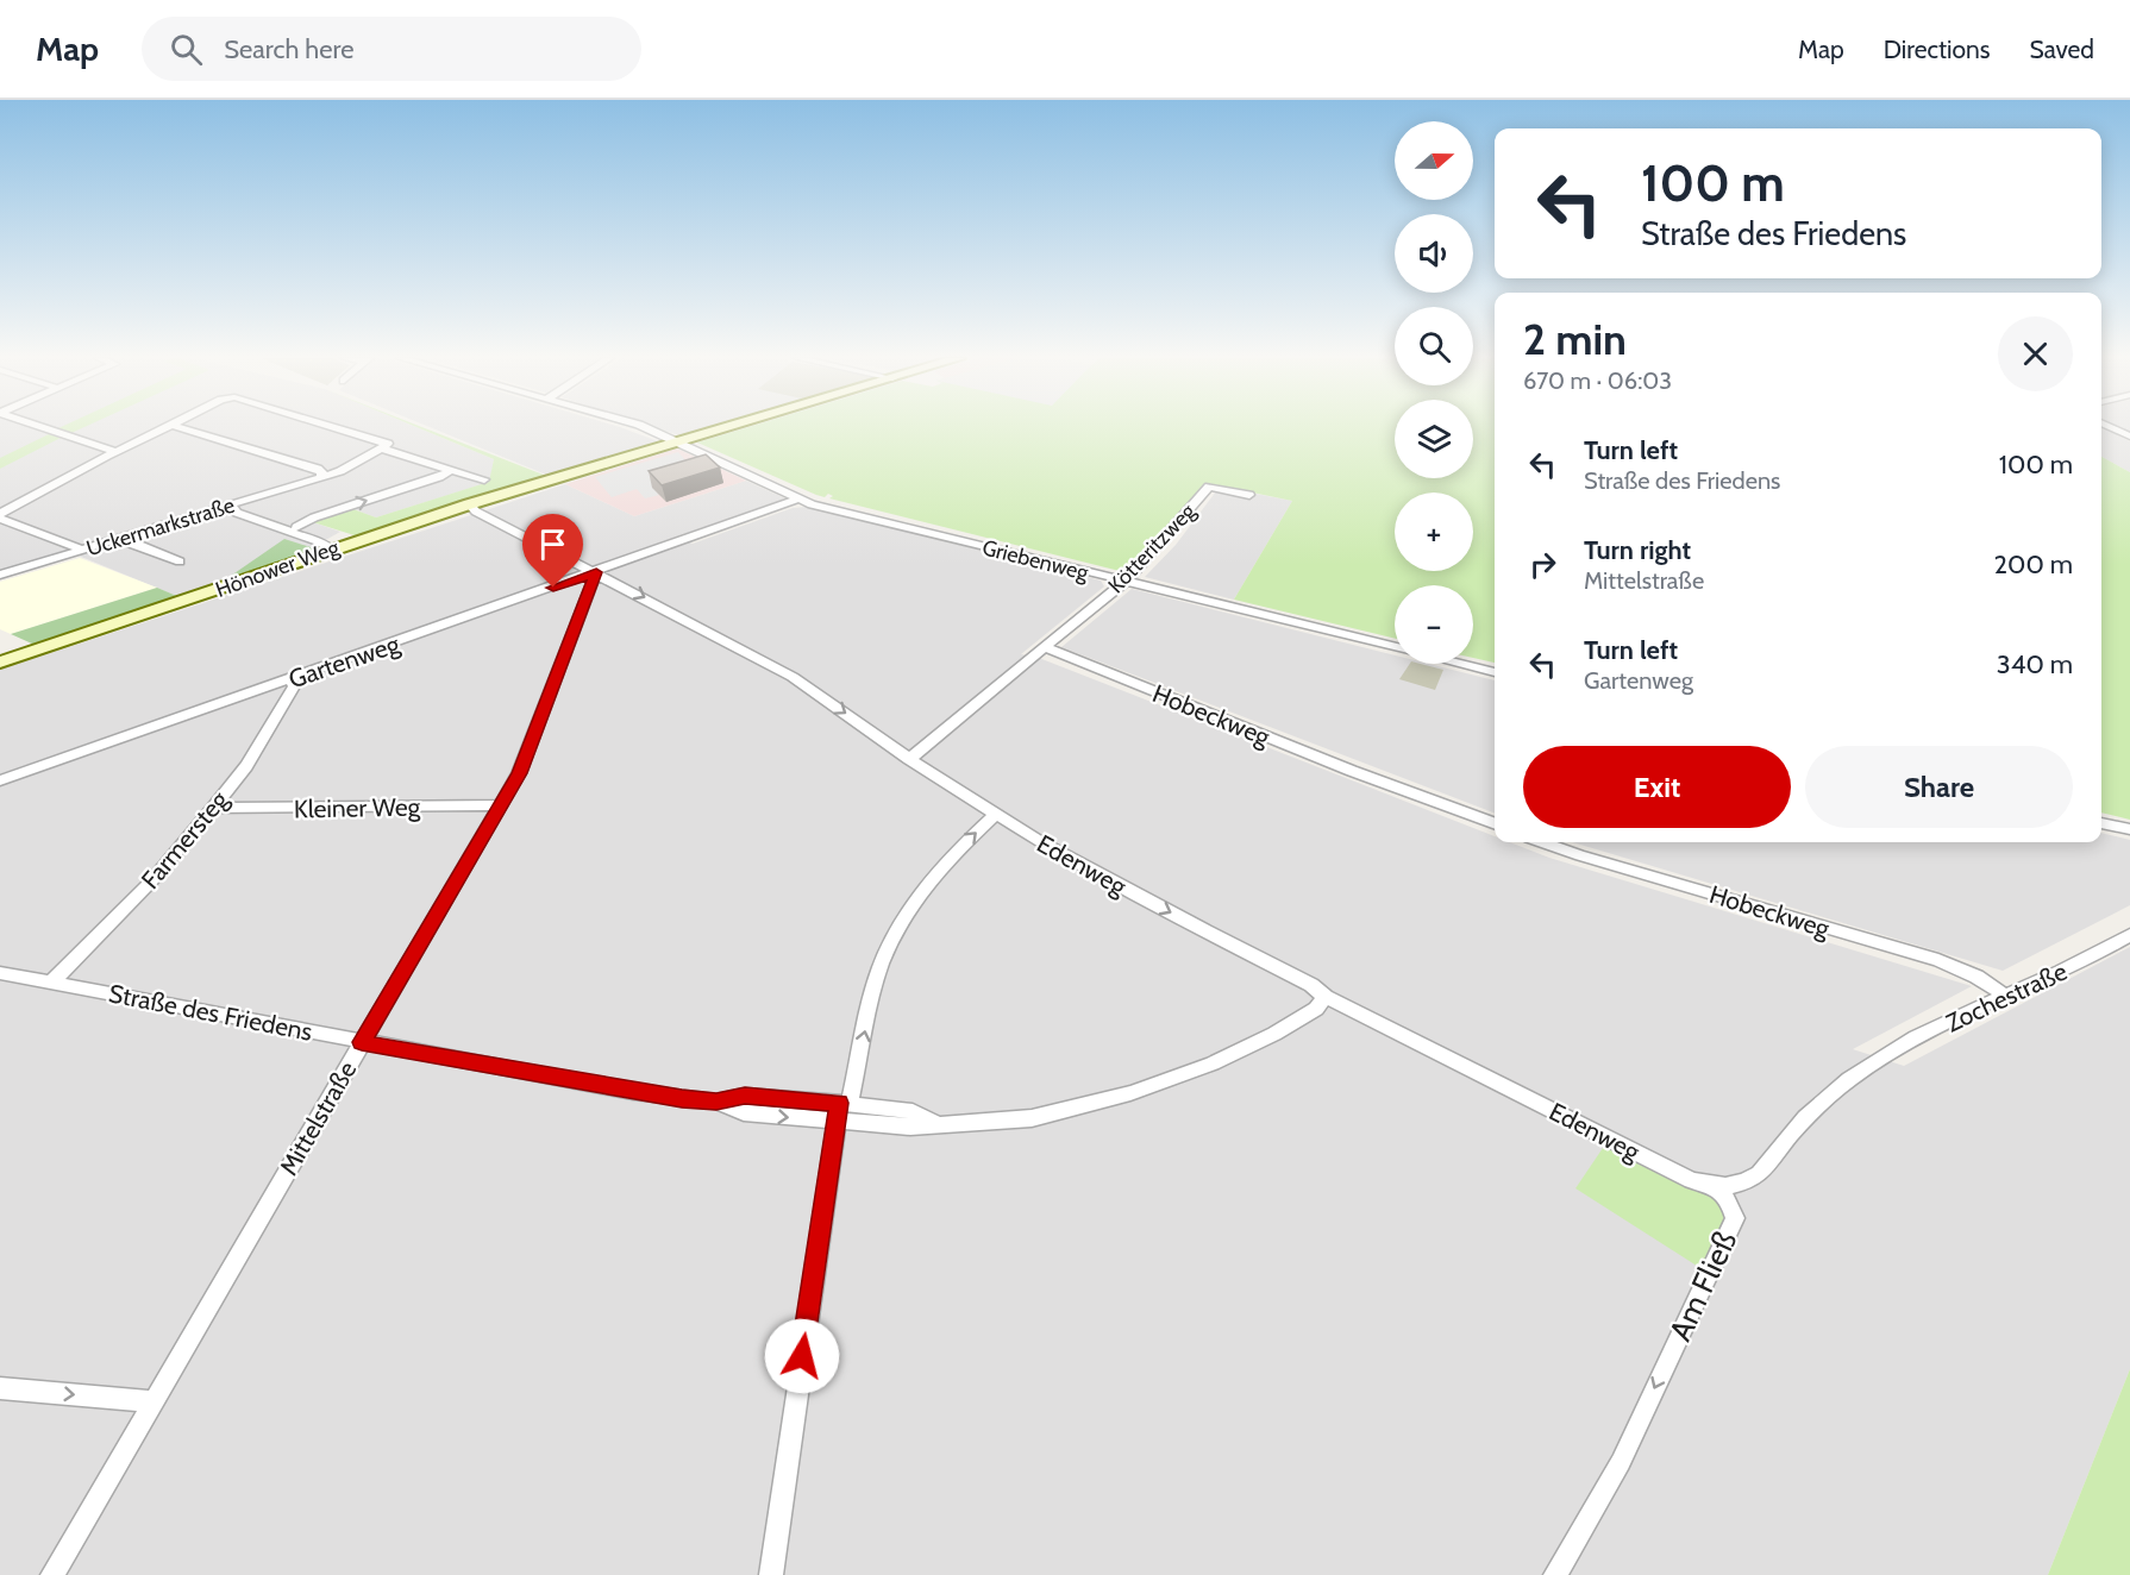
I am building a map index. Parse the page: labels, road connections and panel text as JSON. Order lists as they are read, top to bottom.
{
  "streets": {
    "main road": ["Hönower Weg"],
    "street": [
      "Uckermarkstraße",
      "Kötteritzweg",
      "Griebenweg",
      "Gartenweg",
      "Hobeckweg",
      "Kleiner Weg",
      "Farmersteg",
      "Edenweg",
      "Zochestraße",
      "Straße des Friedens",
      "Mittelstraße",
      "Am Fließ"
    ]
  },
  "crossings": [
    ["Kötteritzweg", "Griebenweg"],
    ["Kötteritzweg", "Hobeckweg"],
    ["Kötteritzweg", "Edenweg"],
    ["Griebenweg", "Hönower Weg"],
    ["Griebenweg", "Gartenweg"],
    ["Hönower Weg", "Edenweg"],
    ["Gartenweg", "Farmersteg"],
    ["Gartenweg", "Edenweg"],
    ["Gartenweg", "Mittelstraße"],
    ["Hobeckweg", "Zochestraße"],
    ["Kleiner Weg", "Farmersteg"],
    ["Kleiner Weg", "Mittelstraße"],
    ["Farmersteg", "Straße des Friedens"],
    ["Edenweg", "Zochestraße"],
    ["Edenweg", "Straße des Friedens"],
    ["Edenweg", "Mittelstraße"],
    ["Edenweg", "Am Fließ"],
    ["Zochestraße", "Am Fließ"],
    ["Straße des Friedens", "Mittelstraße"]
  ],
  "one_way": ["Edenweg", "Am Fließ"],
  "north": "right",
  "page": {
    "header": "Map",
    "search": "Search here",
    "nav": ["Map", "Directions", "Saved"],
    "map_buttons": ["+", "−"],
    "turn": ["100 m", "Straße des Friedens"],
    "heading": ["2 min", "670 m · 06:03"],
    "list": [
      {
        "name": "Turn left",
        "note": "Straße des Friedens",
        "value": "100 m"
      },
      {
        "name": "Turn right",
        "note": "Mittelstraße",
        "value": "200 m"
      },
      {
        "name": "Turn left",
        "note": "Gartenweg",
        "value": "340 m"
      }
    ],
    "buttons": ["Exit", "Share"]
  }
}
